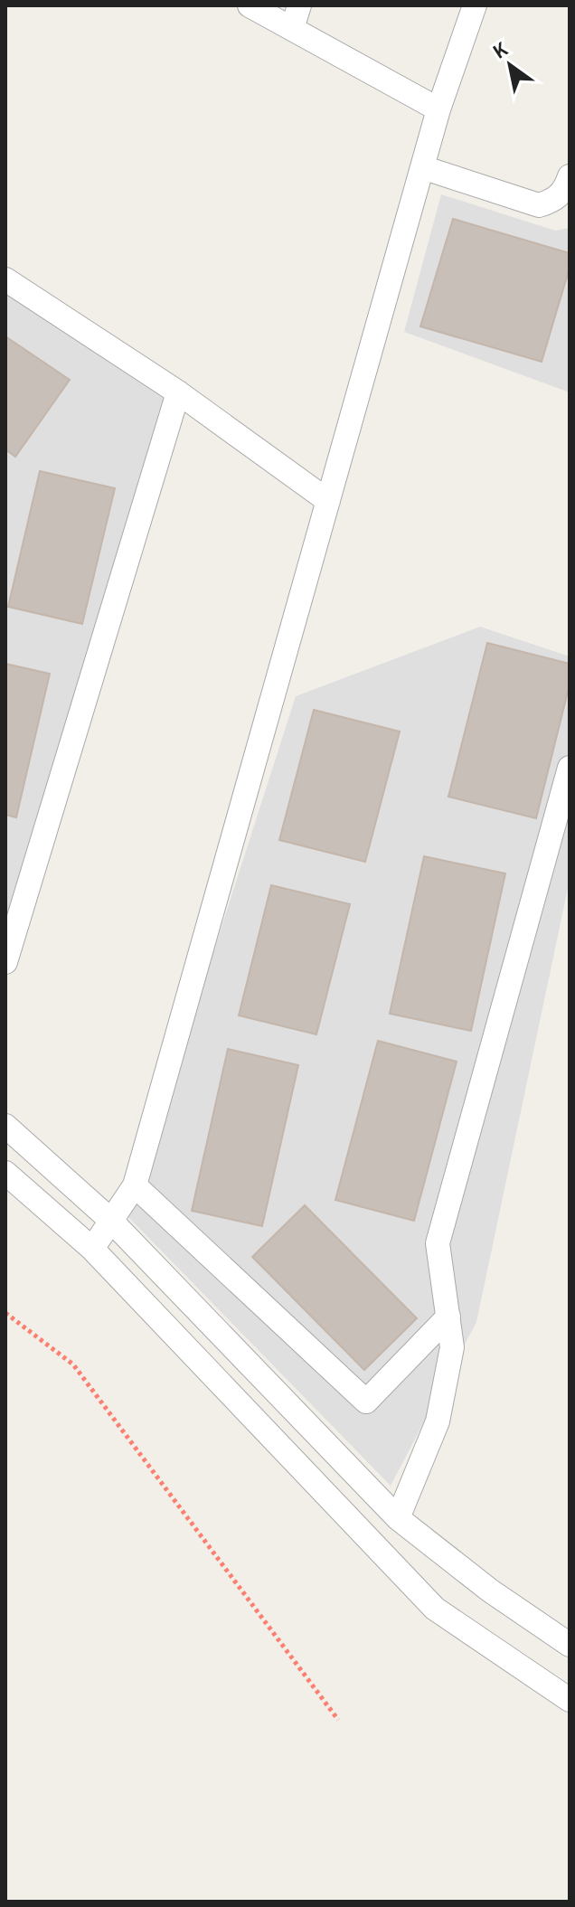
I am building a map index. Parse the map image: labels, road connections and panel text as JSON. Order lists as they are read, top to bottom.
{
  "north": "top left"
}
